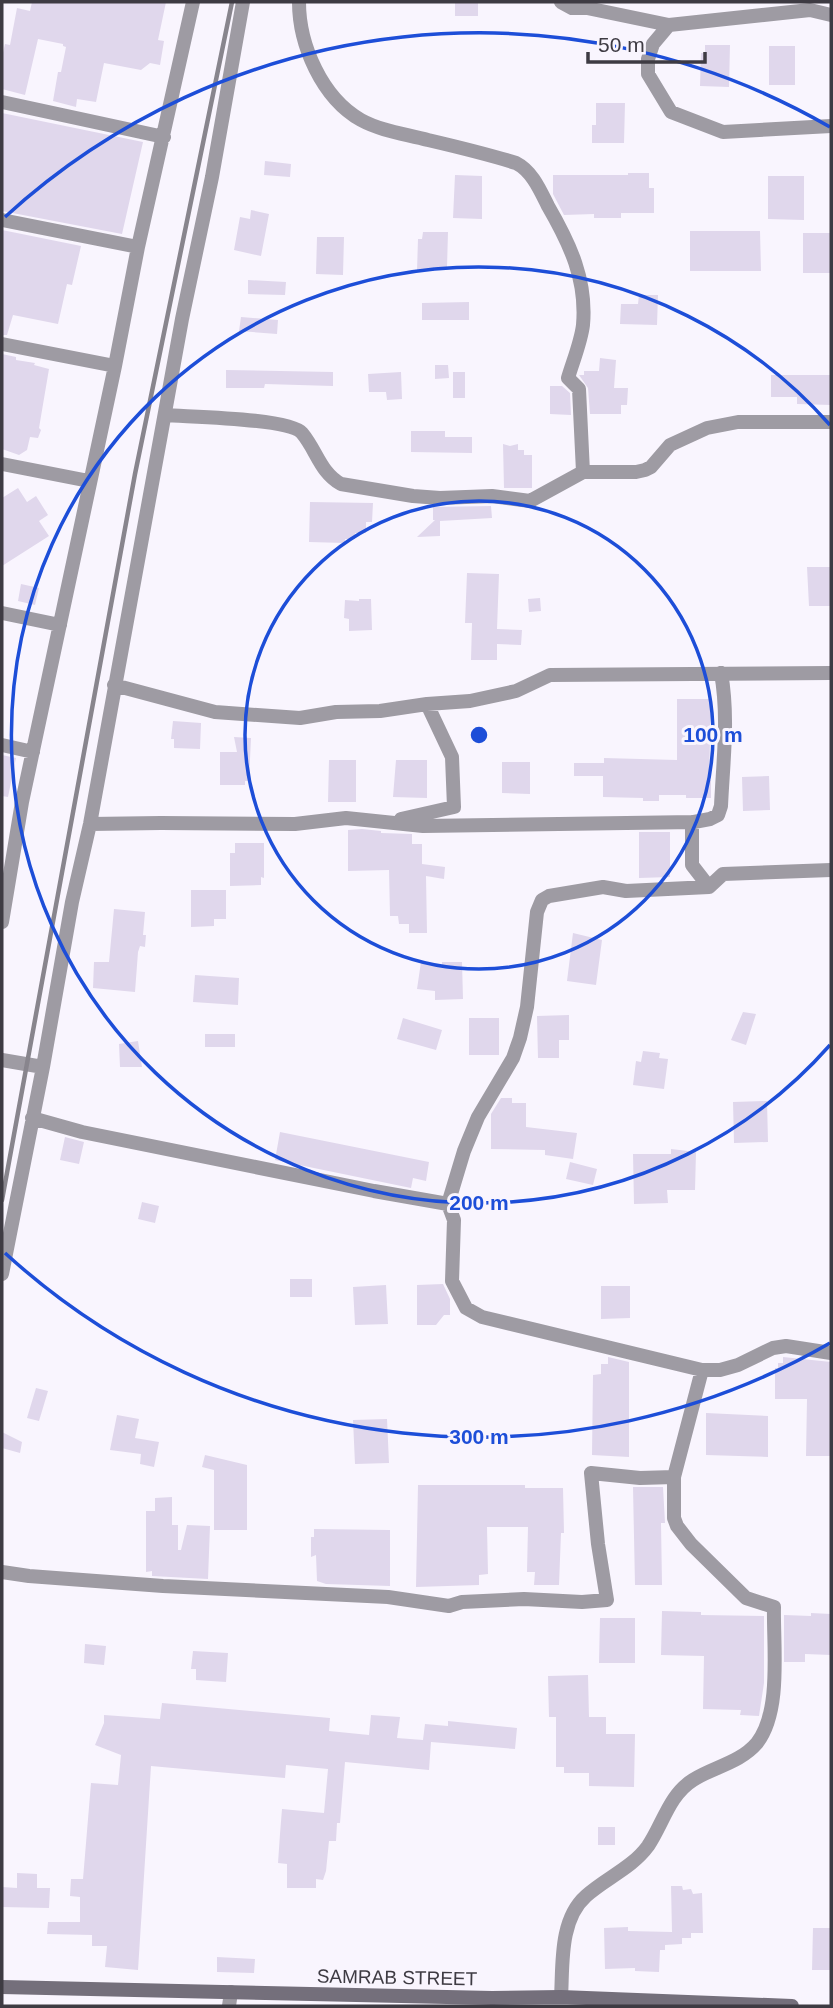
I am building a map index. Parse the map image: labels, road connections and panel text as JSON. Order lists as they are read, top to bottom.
{
  "streets": {
    "street": ["SAMRAB STREET"]
  },
  "scale_bar": "50 m",
  "rings": ["100 m", "200 m", "300 m"]
}
